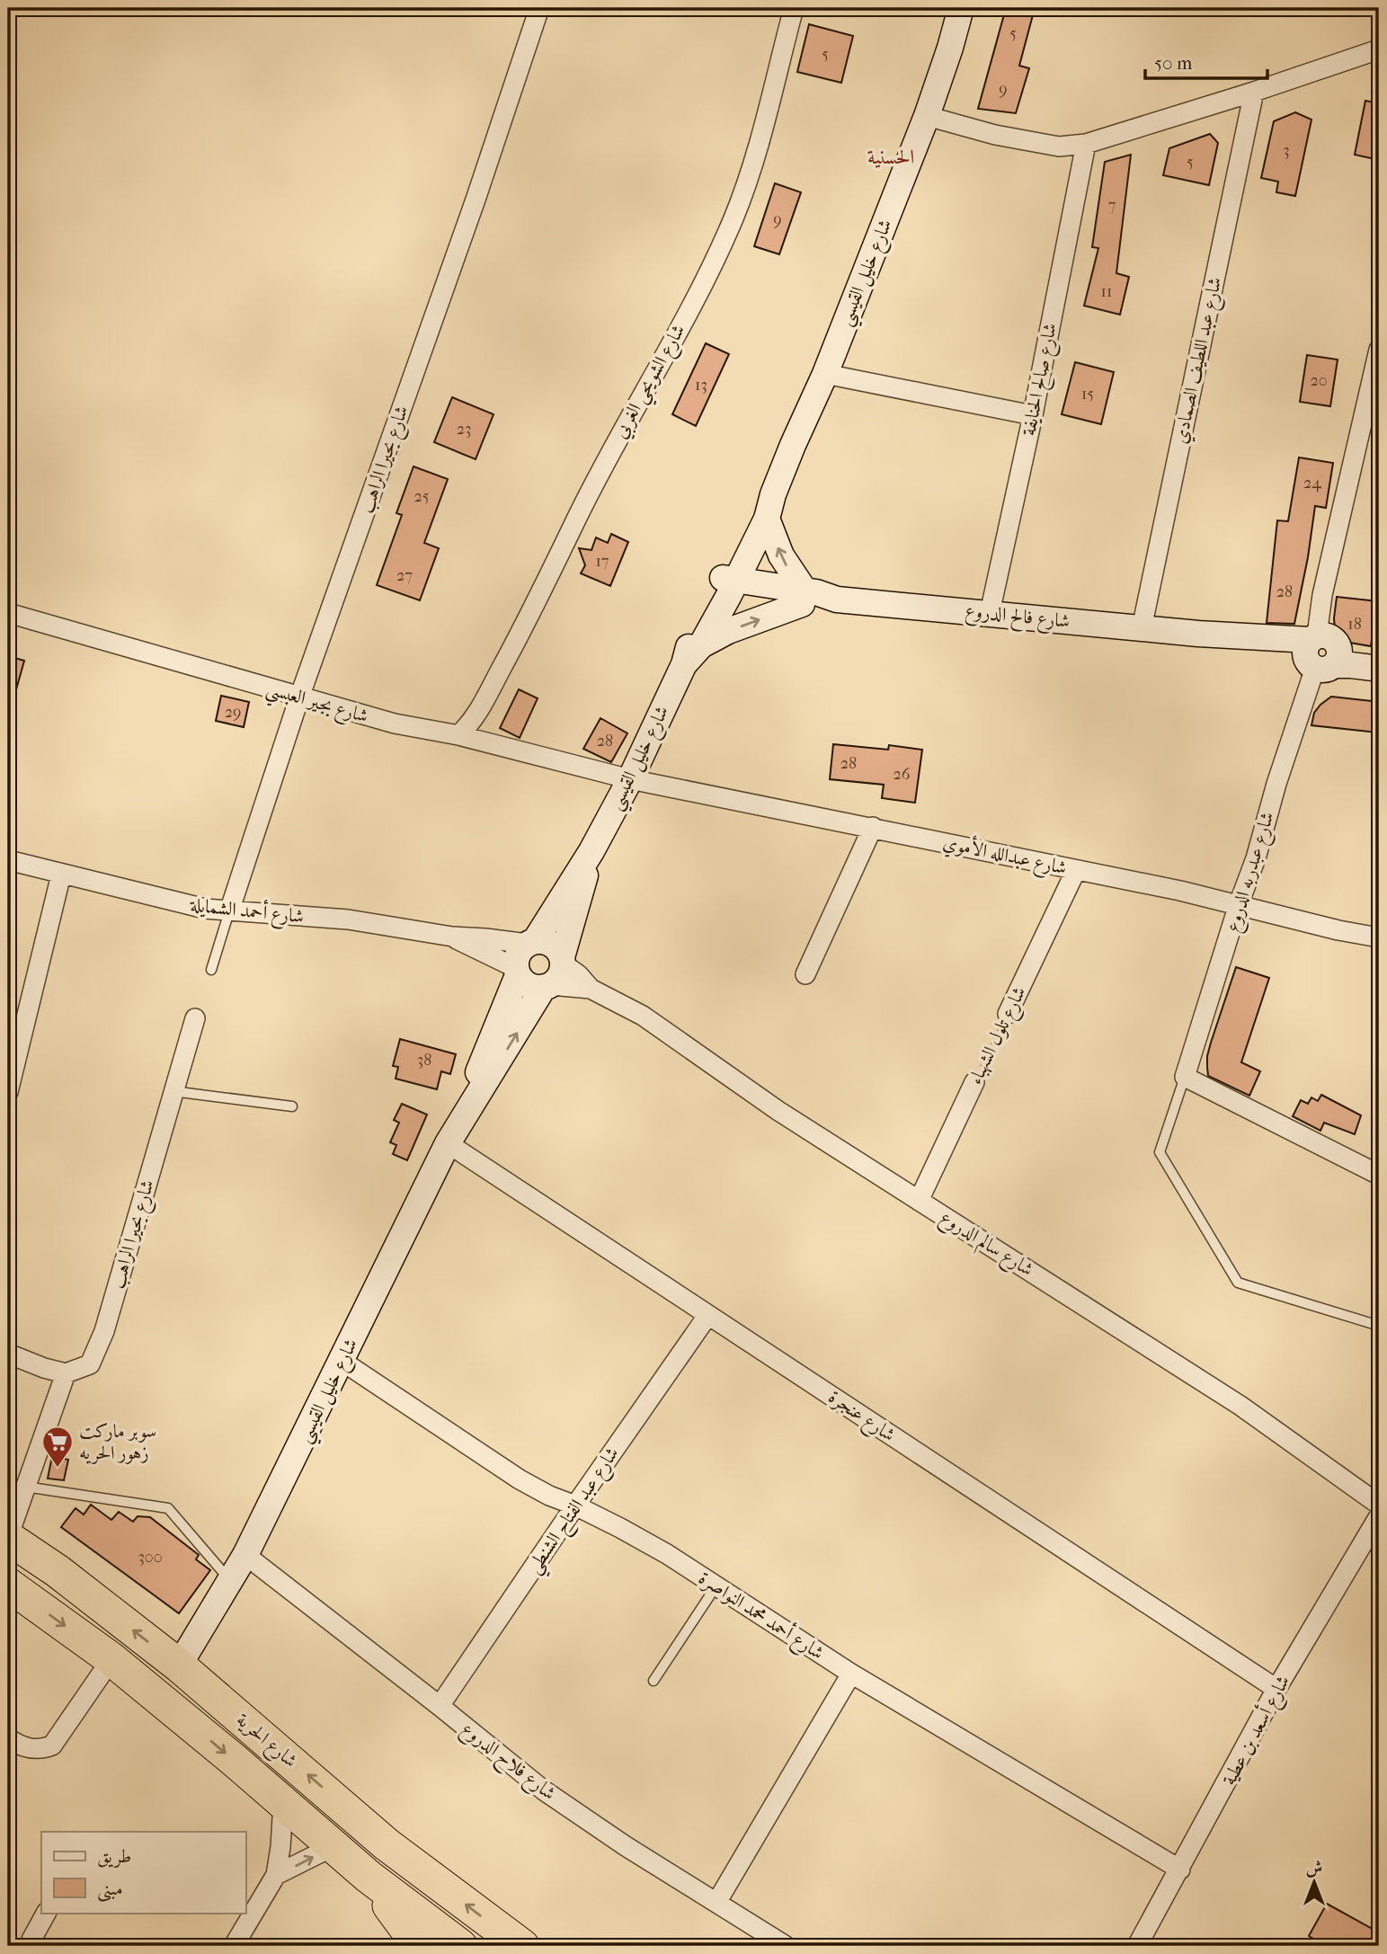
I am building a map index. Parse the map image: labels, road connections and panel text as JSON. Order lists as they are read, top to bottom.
{
  "streets": {
    "highway": ["شارع الحرية"],
    "street": [
      "شارع خليل القيسي",
      "شارع عبد اللطيف الصمادي",
      "شارع صالح الحنايفة",
      "شارع الشويحي الغربي",
      "شارع بحيرا الراهب",
      "شارع فالح الدروع",
      "شارع بجير العبسي",
      "شارع عبدالله الأموي",
      "شارع عبدربه الدروع",
      "شارع أحمد الشمايلة",
      "شارع تلول الشهباء",
      "شارع سالم الدروع",
      "شارع عنجرة",
      "شارع عبد الفتاح الشنطي",
      "شارع أحمد محمد النواصرة",
      "شارع أسعد بن عطية",
      "شارع فلاح الدروع"
    ]
  },
  "crossings": [
    ["شارع خليل القيسي", "شارع فالح الدروع"],
    ["شارع خليل القيسي", "شارع بجير العبسي"],
    ["شارع خليل القيسي", "شارع عبدالله الأموي"],
    ["شارع خليل القيسي", "شارع أحمد الشمايلة"],
    ["شارع خليل القيسي", "شارع سالم الدروع"],
    ["شارع خليل القيسي", "شارع عنجرة"],
    ["شارع خليل القيسي", "شارع أحمد محمد النواصرة"],
    ["شارع خليل القيسي", "شارع الحرية"],
    ["شارع خليل القيسي", "شارع فلاح الدروع"],
    ["شارع عبد اللطيف الصمادي", "شارع فالح الدروع"],
    ["شارع صالح الحنايفة", "شارع فالح الدروع"],
    ["شارع الشويحي الغربي", "شارع بجير العبسي"],
    ["شارع بحيرا الراهب", "شارع بجير العبسي"],
    ["شارع بحيرا الراهب", "شارع أحمد الشمايلة"],
    ["شارع فالح الدروع", "شارع عبدربه الدروع"],
    ["شارع بجير العبسي", "شارع عبدالله الأموي"],
    ["شارع عبدالله الأموي", "شارع عبدربه الدروع"],
    ["شارع عبدالله الأموي", "شارع تلول الشهباء"],
    ["شارع أحمد الشمايلة", "شارع سالم الدروع"],
    ["شارع تلول الشهباء", "شارع سالم الدروع"],
    ["شارع عنجرة", "شارع عبد الفتاح الشنطي"],
    ["شارع عنجرة", "شارع أسعد بن عطية"],
    ["شارع عبد الفتاح الشنطي", "شارع أحمد محمد النواصرة"],
    ["شارع عبد الفتاح الشنطي", "شارع فلاح الدروع"],
    ["شارع أحمد محمد النواصرة", "شارع أسعد بن عطية"]
  ],
  "districts": ["الحسنية"],
  "places": {
    "supermarket": ["سوبر ماركت زهور الحريه"]
  },
  "house_numbers": [
    "5",
    "5",
    "9",
    "3",
    "5",
    "7",
    "9",
    "11",
    "20",
    "13",
    "15",
    "23",
    "24",
    "25",
    "17",
    "27",
    "28",
    "18",
    "29",
    "28",
    "28",
    "26",
    "38",
    "300"
  ],
  "legend": ["طريق", "مبنى"],
  "scale_bar": "50 m",
  "north": "top"
}
